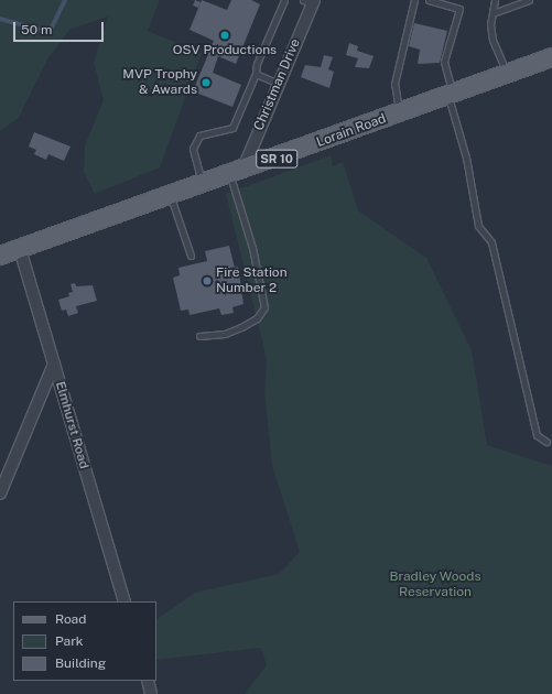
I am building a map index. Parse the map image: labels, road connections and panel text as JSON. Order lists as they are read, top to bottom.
{
  "streets": {
    "main road": ["Lorain Road", "SR 10"],
    "street": ["Christman Drive", "Elmhurst Road"]
  },
  "crossings": [
    ["Christman Drive", "Lorain Road"],
    ["Lorain Road", "Elmhurst Road"]
  ],
  "parks": ["Bradley Woods Reservation"],
  "places": ["OSV Productions", "MVP Trophy & Awards", "Fire Station Number 2"],
  "legend": ["Road", "Park", "Building"],
  "scale_bar": "50 m"
}
